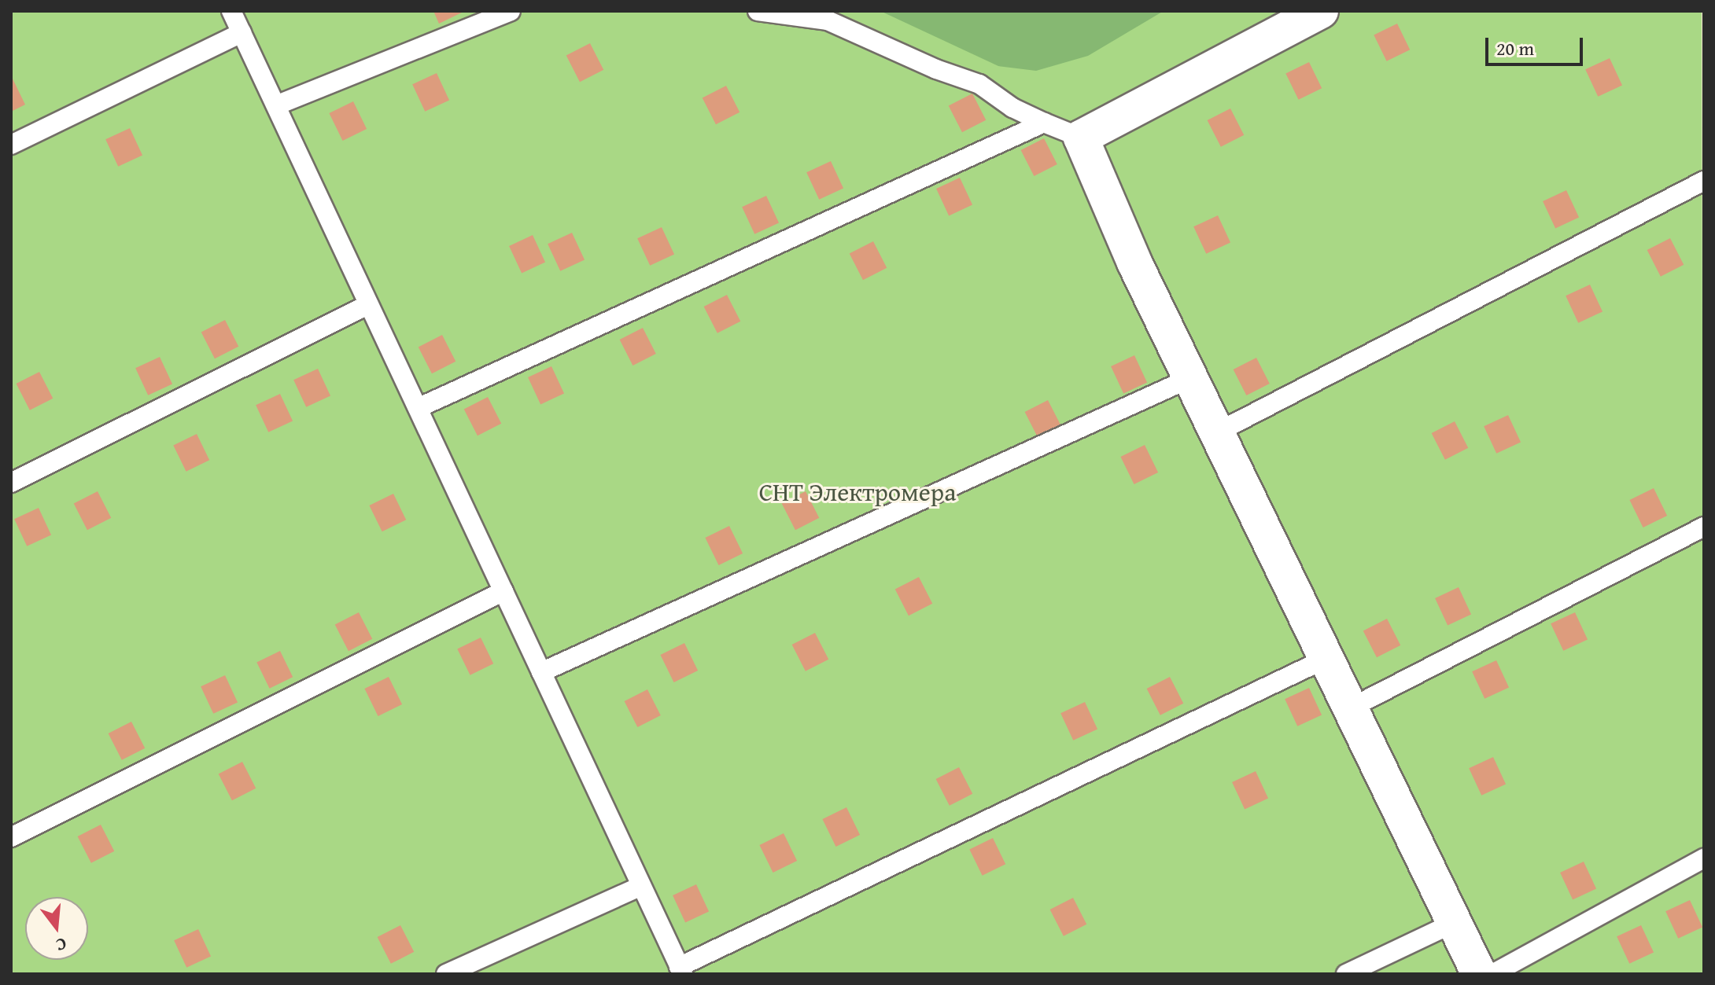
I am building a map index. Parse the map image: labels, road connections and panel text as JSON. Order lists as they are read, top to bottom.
{
  "parks": ["СНТ Электромера"],
  "scale_bar": "20 m",
  "north": "bottom"
}
